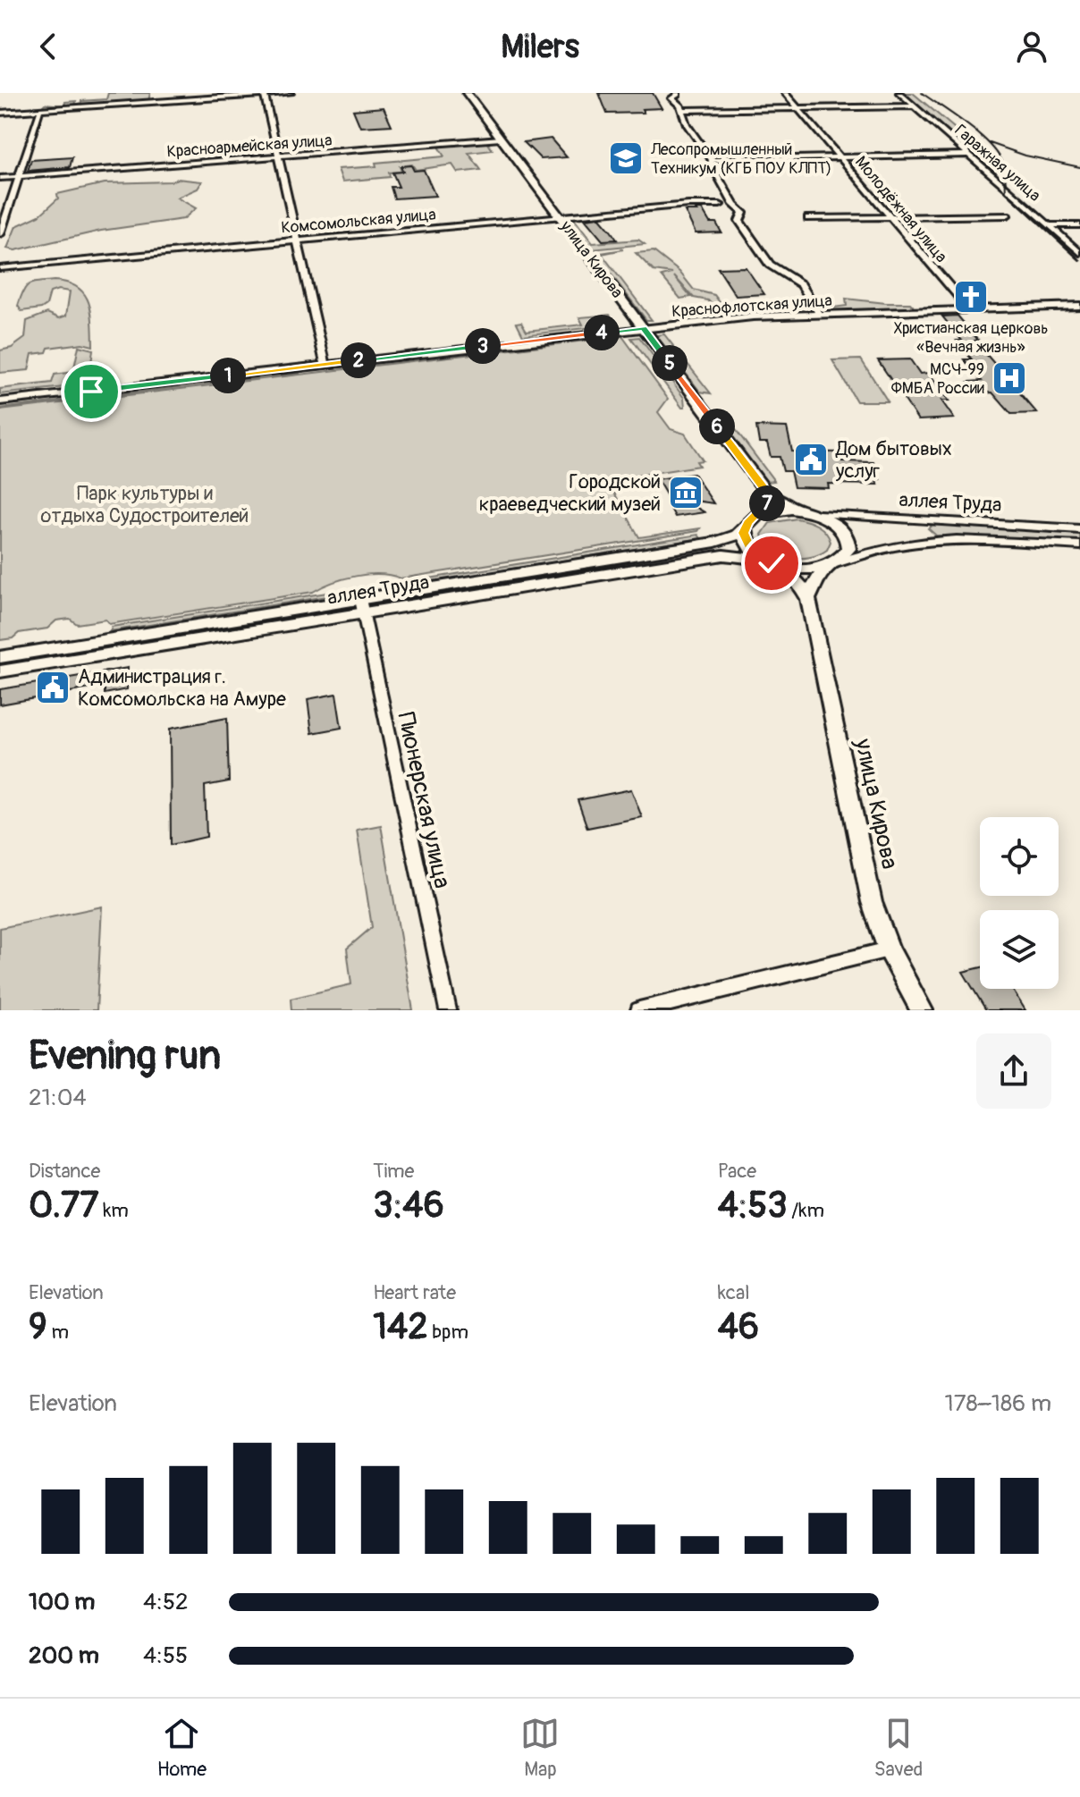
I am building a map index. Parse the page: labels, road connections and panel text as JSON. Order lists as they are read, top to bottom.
{
  "streets": {
    "main road": ["улица Кирова", "аллея Труда"],
    "street": [
      "Красноармейская улица",
      "Гаражная улица",
      "Молодёжная улица",
      "Комсомольская улица",
      "Краснофлотская улица",
      "Пионерская улица"
    ]
  },
  "crossings": [
    ["Красноармейская улица", "улица Кирова"],
    ["Молодёжная улица", "Краснофлотская улица"],
    ["Комсомольская улица", "улица Кирова"],
    ["улица Кирова", "Краснофлотская улица"],
    ["улица Кирова", "аллея Труда"],
    ["аллея Труда", "Пионерская улица"]
  ],
  "parks": ["Парк культуры и отдыха Судостроителей"],
  "places": {
    "school or university": ["Лесопромышленный Техникум (КГБ ПОУ КЛПТ)"],
    "church": ["Христианская церковь «Вечная жизнь»"],
    "hospital": ["МСЧ-99 ФМБА России"],
    "public building": ["Дом бытовых услуг", "Администрация г. Комсомольска на Амуре"],
    "museum": ["Городской краеведческий музей"]
  },
  "page": {
    "header": "Milers",
    "pins": [
      "4",
      "3",
      "2",
      "5",
      "1",
      "6",
      "7"
    ],
    "heading": ["Evening run", "21:04"],
    "stats": [
      ["Distance", "0.77 km"],
      ["Time", "3:46"],
      ["Pace", "4:53 /km"],
      ["Elevation", "9 m"],
      ["Heart rate", "142 bpm"],
      ["kcal", "46"]
    ],
    "chart": ["Elevation", "178–186 m"],
    "list": [
      {
        "name": "100 m",
        "note": "4:52"
      },
      {
        "name": "200 m",
        "note": "4:55"
      }
    ],
    "tabs": ["Home", "Map", "Saved"]
  }
}
